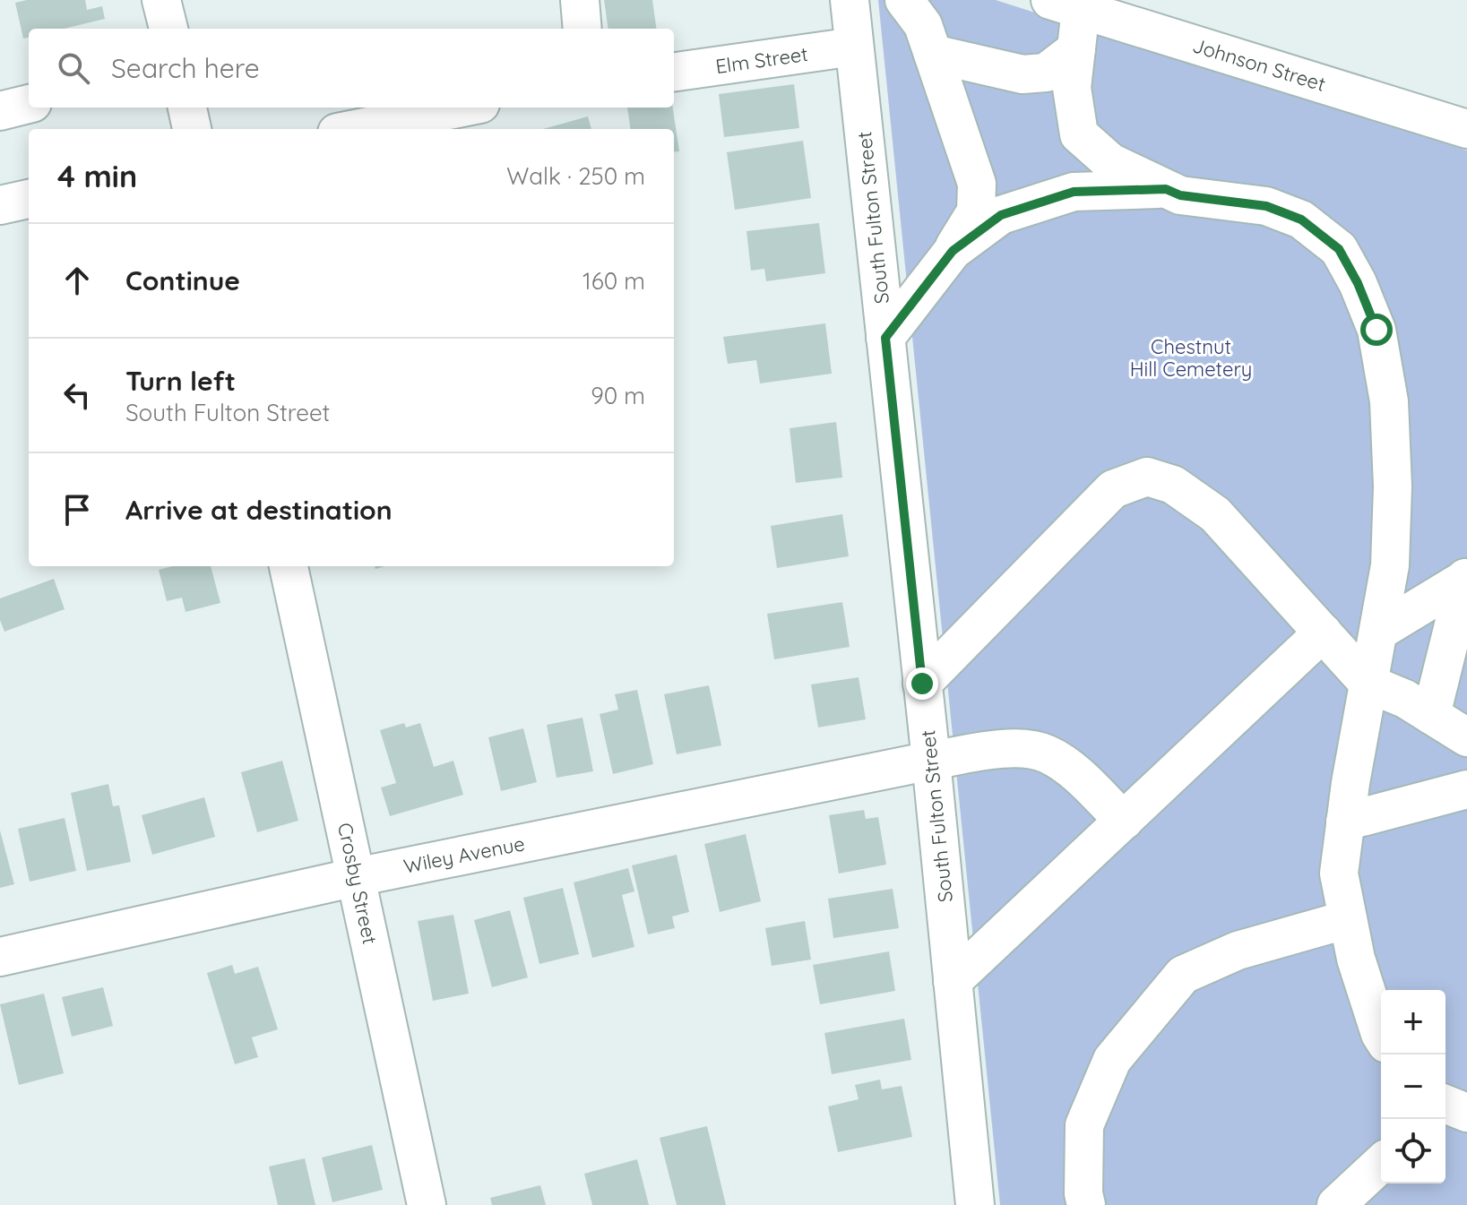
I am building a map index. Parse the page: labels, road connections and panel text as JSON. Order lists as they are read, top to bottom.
{
  "streets": {
    "street": [
      "Elm Street",
      "Johnson Street",
      "South Fulton Street",
      "Wiley Avenue",
      "Crosby Street"
    ]
  },
  "crossings": [
    ["Elm Street", "South Fulton Street"],
    ["South Fulton Street", "Wiley Avenue"],
    ["Wiley Avenue", "Crosby Street"]
  ],
  "parks": ["Chestnut Hill Cemetery"],
  "page": {
    "search": "Search here",
    "heading": ["4 min", "Walk · 250 m"],
    "list": [
      ["Continue", "160 m"],
      ["Turn left", "South Fulton Street", "90 m"],
      "Arrive at destination"
    ],
    "map_buttons": ["+", "−"]
  }
}
